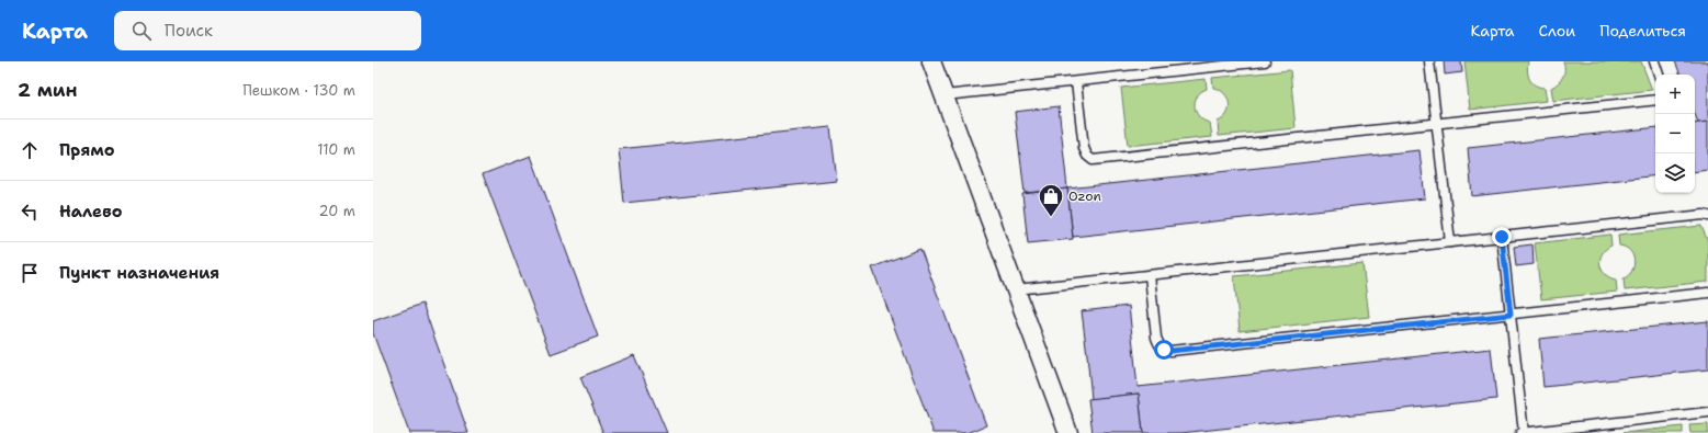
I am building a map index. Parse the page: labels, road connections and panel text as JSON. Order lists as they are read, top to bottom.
{
  "places": {
    "shop": ["Ozon"]
  },
  "page": {
    "header": "Карта",
    "search": "Поиск",
    "nav": ["Карта", "Слои", "Поделиться"],
    "heading": ["2 мин", "Пешком · 130 m"],
    "map_buttons": ["+", "−"],
    "list": [
      ["Прямо", "110 m"],
      ["Налево", "20 m"],
      "Пункт назначения"
    ]
  }
}
